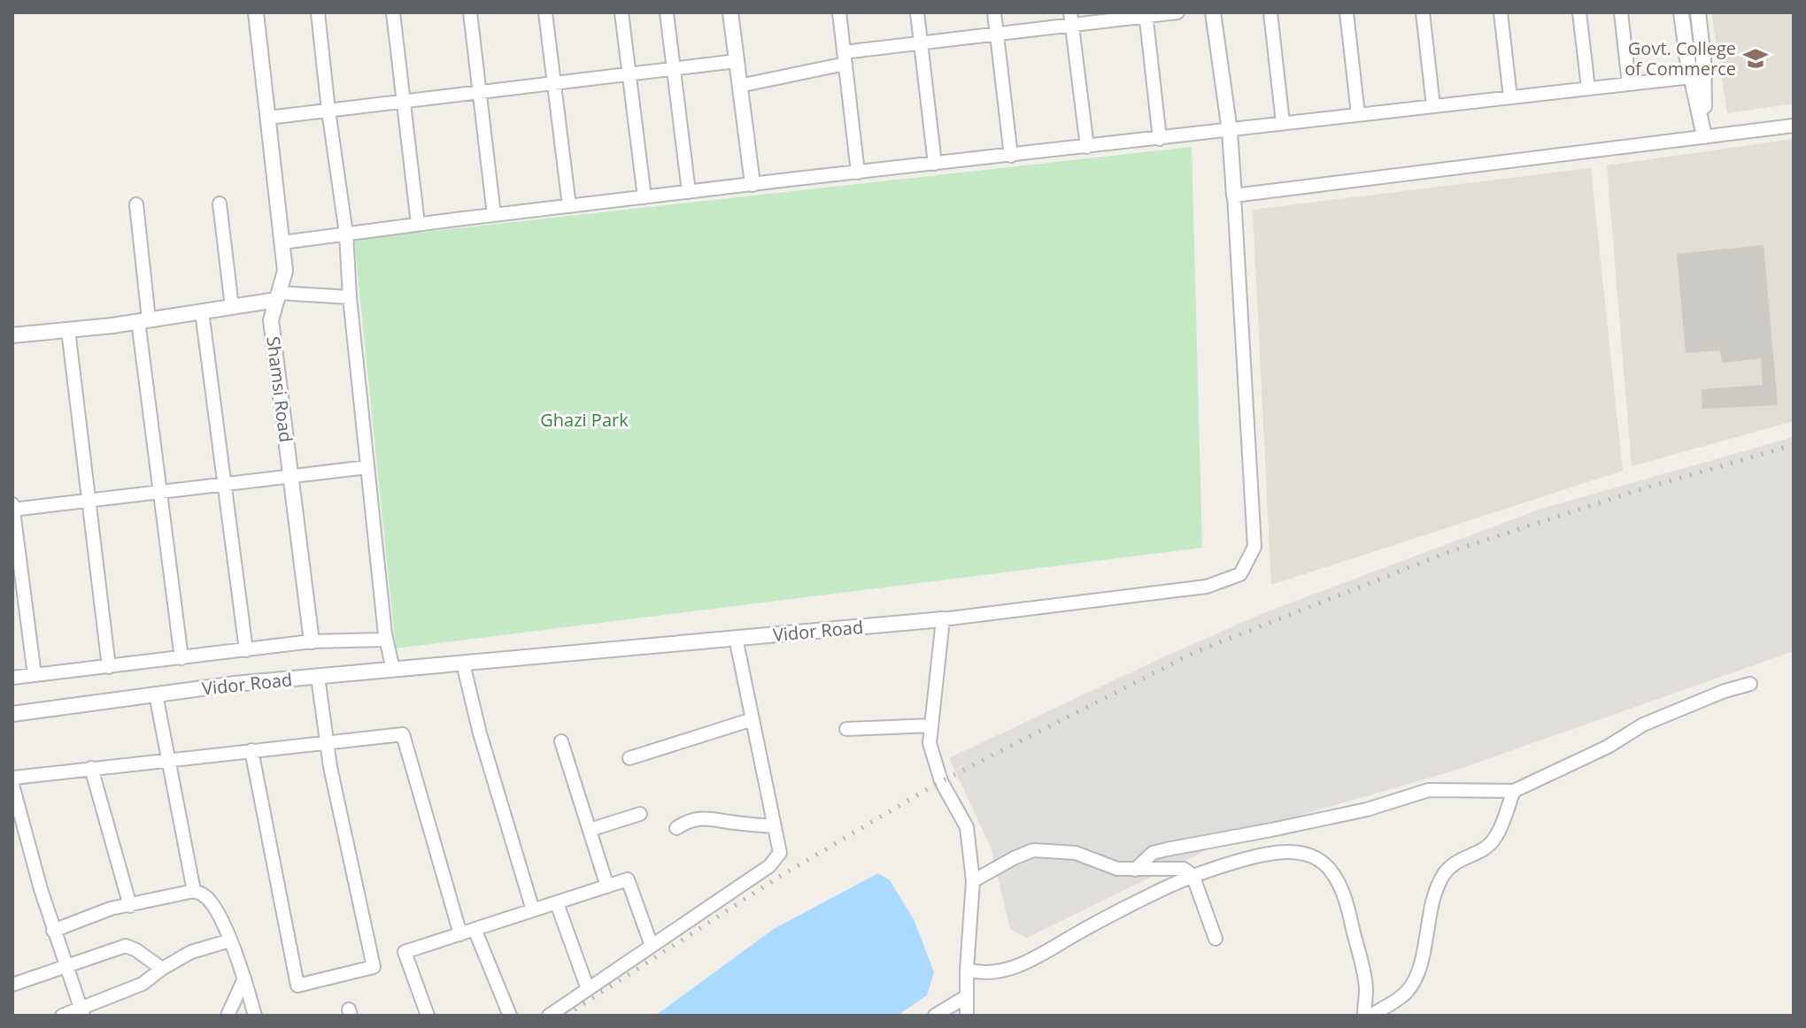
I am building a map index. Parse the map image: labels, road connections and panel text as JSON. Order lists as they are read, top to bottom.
{
  "streets": {
    "street": ["Shamsi Road", "Vidor Road"]
  },
  "parks": ["Ghazi Park"],
  "places": {
    "school or university": ["Govt. College of Commerce"]
  }
}
